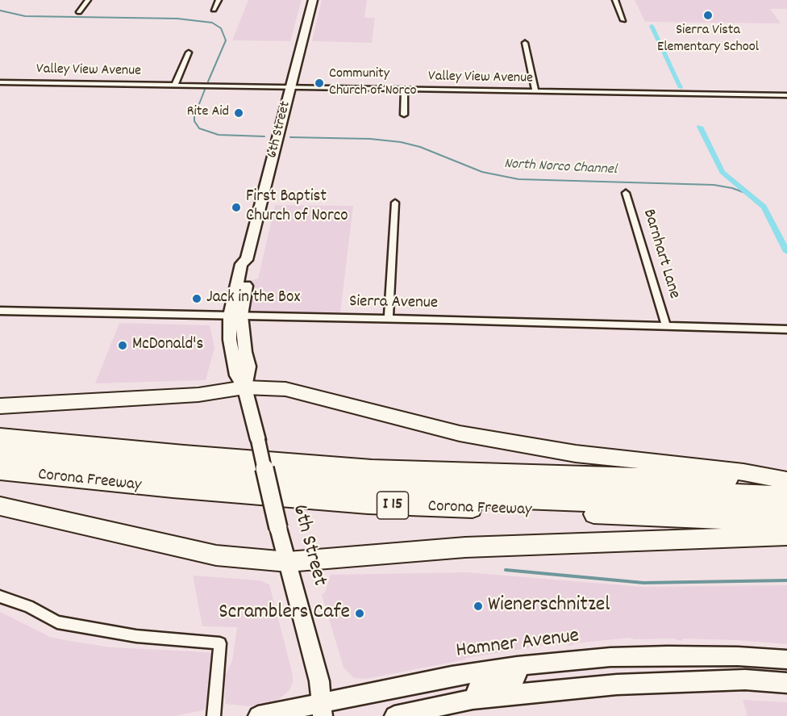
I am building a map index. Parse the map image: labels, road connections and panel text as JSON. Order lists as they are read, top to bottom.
{
  "streets": {
    "highway": ["Corona Freeway", "I 15"],
    "main road": ["6th Street", "Hamner Avenue"],
    "street": ["Valley View Avenue", "Barnhart Lane", "Sierra Avenue"]
  },
  "crossings": [
    ["Valley View Avenue", "6th Street"],
    ["6th Street", "Sierra Avenue"],
    ["6th Street", "Hamner Avenue"],
    ["Barnhart Lane", "Sierra Avenue"]
  ],
  "water": ["North Norco Channel"],
  "places": [
    "Sierra Vista Elementary School",
    "Community Church of Norco",
    "Rite Aid",
    "First Baptist Church of Norco",
    "Jack in the Box",
    "McDonald's",
    "Wienerschnitzel",
    "Scramblers Cafe"
  ]
}
